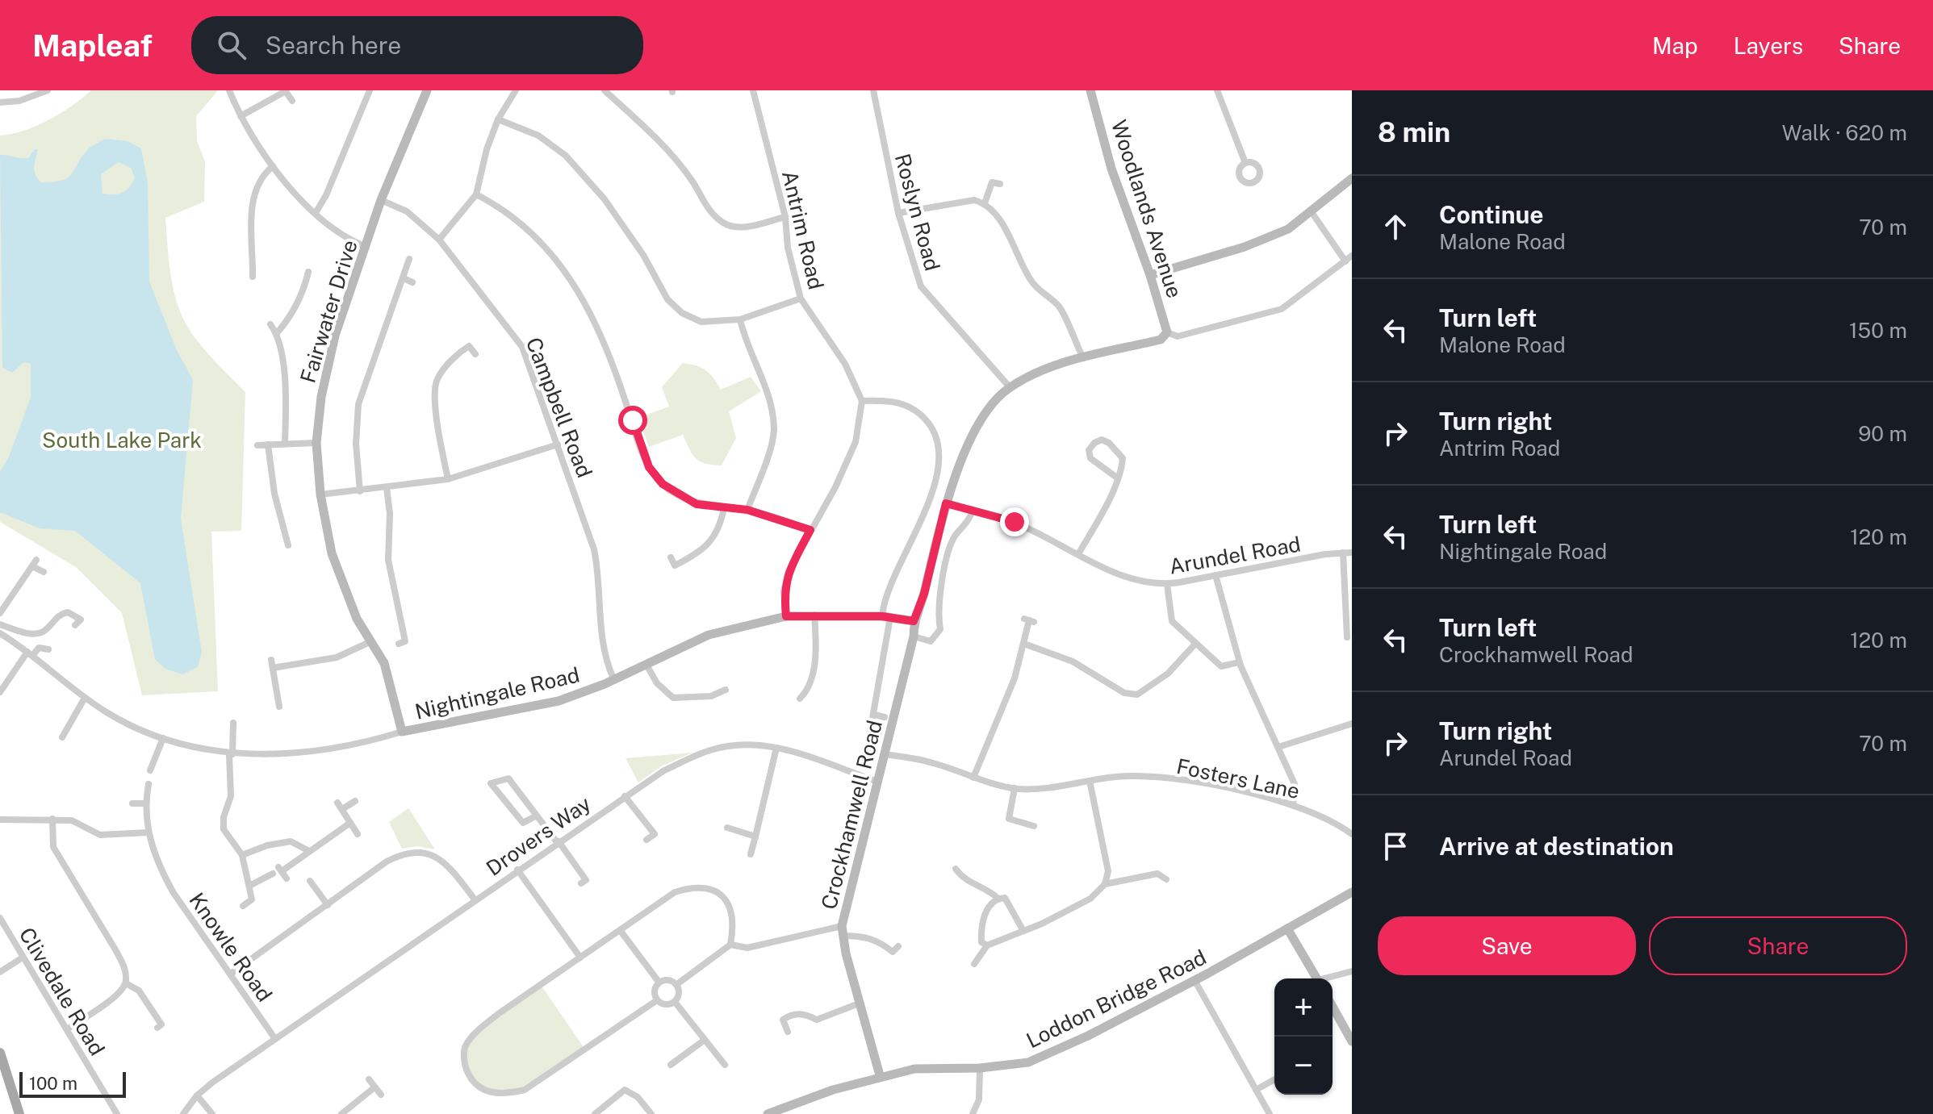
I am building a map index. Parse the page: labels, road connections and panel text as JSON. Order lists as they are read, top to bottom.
{
  "streets": {
    "street": [
      "Woodlands Avenue",
      "Roslyn Road",
      "Antrim Road",
      "Fairwater Drive",
      "Campbell Road",
      "Arundel Road",
      "Nightingale Road",
      "Fosters Lane",
      "Crockhamwell Road",
      "Drovers Way",
      "Knowle Road",
      "Clivedale Road",
      "Loddon Bridge Road"
    ]
  },
  "crossings": [
    ["Woodlands Avenue", "Crockhamwell Road"],
    ["Roslyn Road", "Crockhamwell Road"],
    ["Fairwater Drive", "Campbell Road"],
    ["Fairwater Drive", "Nightingale Road"],
    ["Campbell Road", "Nightingale Road"],
    ["Arundel Road", "Crockhamwell Road"],
    ["Nightingale Road", "Crockhamwell Road"],
    ["Fosters Lane", "Crockhamwell Road"],
    ["Crockhamwell Road", "Drovers Way"],
    ["Crockhamwell Road", "Loddon Bridge Road"],
    ["Drovers Way", "Knowle Road"]
  ],
  "parks": ["South Lake Park"],
  "scale_bar": "100 m",
  "page": {
    "header": "Mapleaf",
    "search": "Search here",
    "nav": ["Map", "Layers", "Share"],
    "heading": ["8 min", "Walk · 620 m"],
    "list": [
      ["Continue", "Malone Road", "70 m"],
      ["Turn left", "Malone Road", "150 m"],
      ["Turn right", "Antrim Road", "90 m"],
      ["Turn left", "Nightingale Road", "120 m"],
      ["Turn left", "Crockhamwell Road", "120 m"],
      ["Turn right", "Arundel Road", "70 m"],
      "Arrive at destination"
    ],
    "buttons": ["Save", "Share"],
    "map_buttons": ["+", "−"],
    "scale": "100 m"
  }
}
